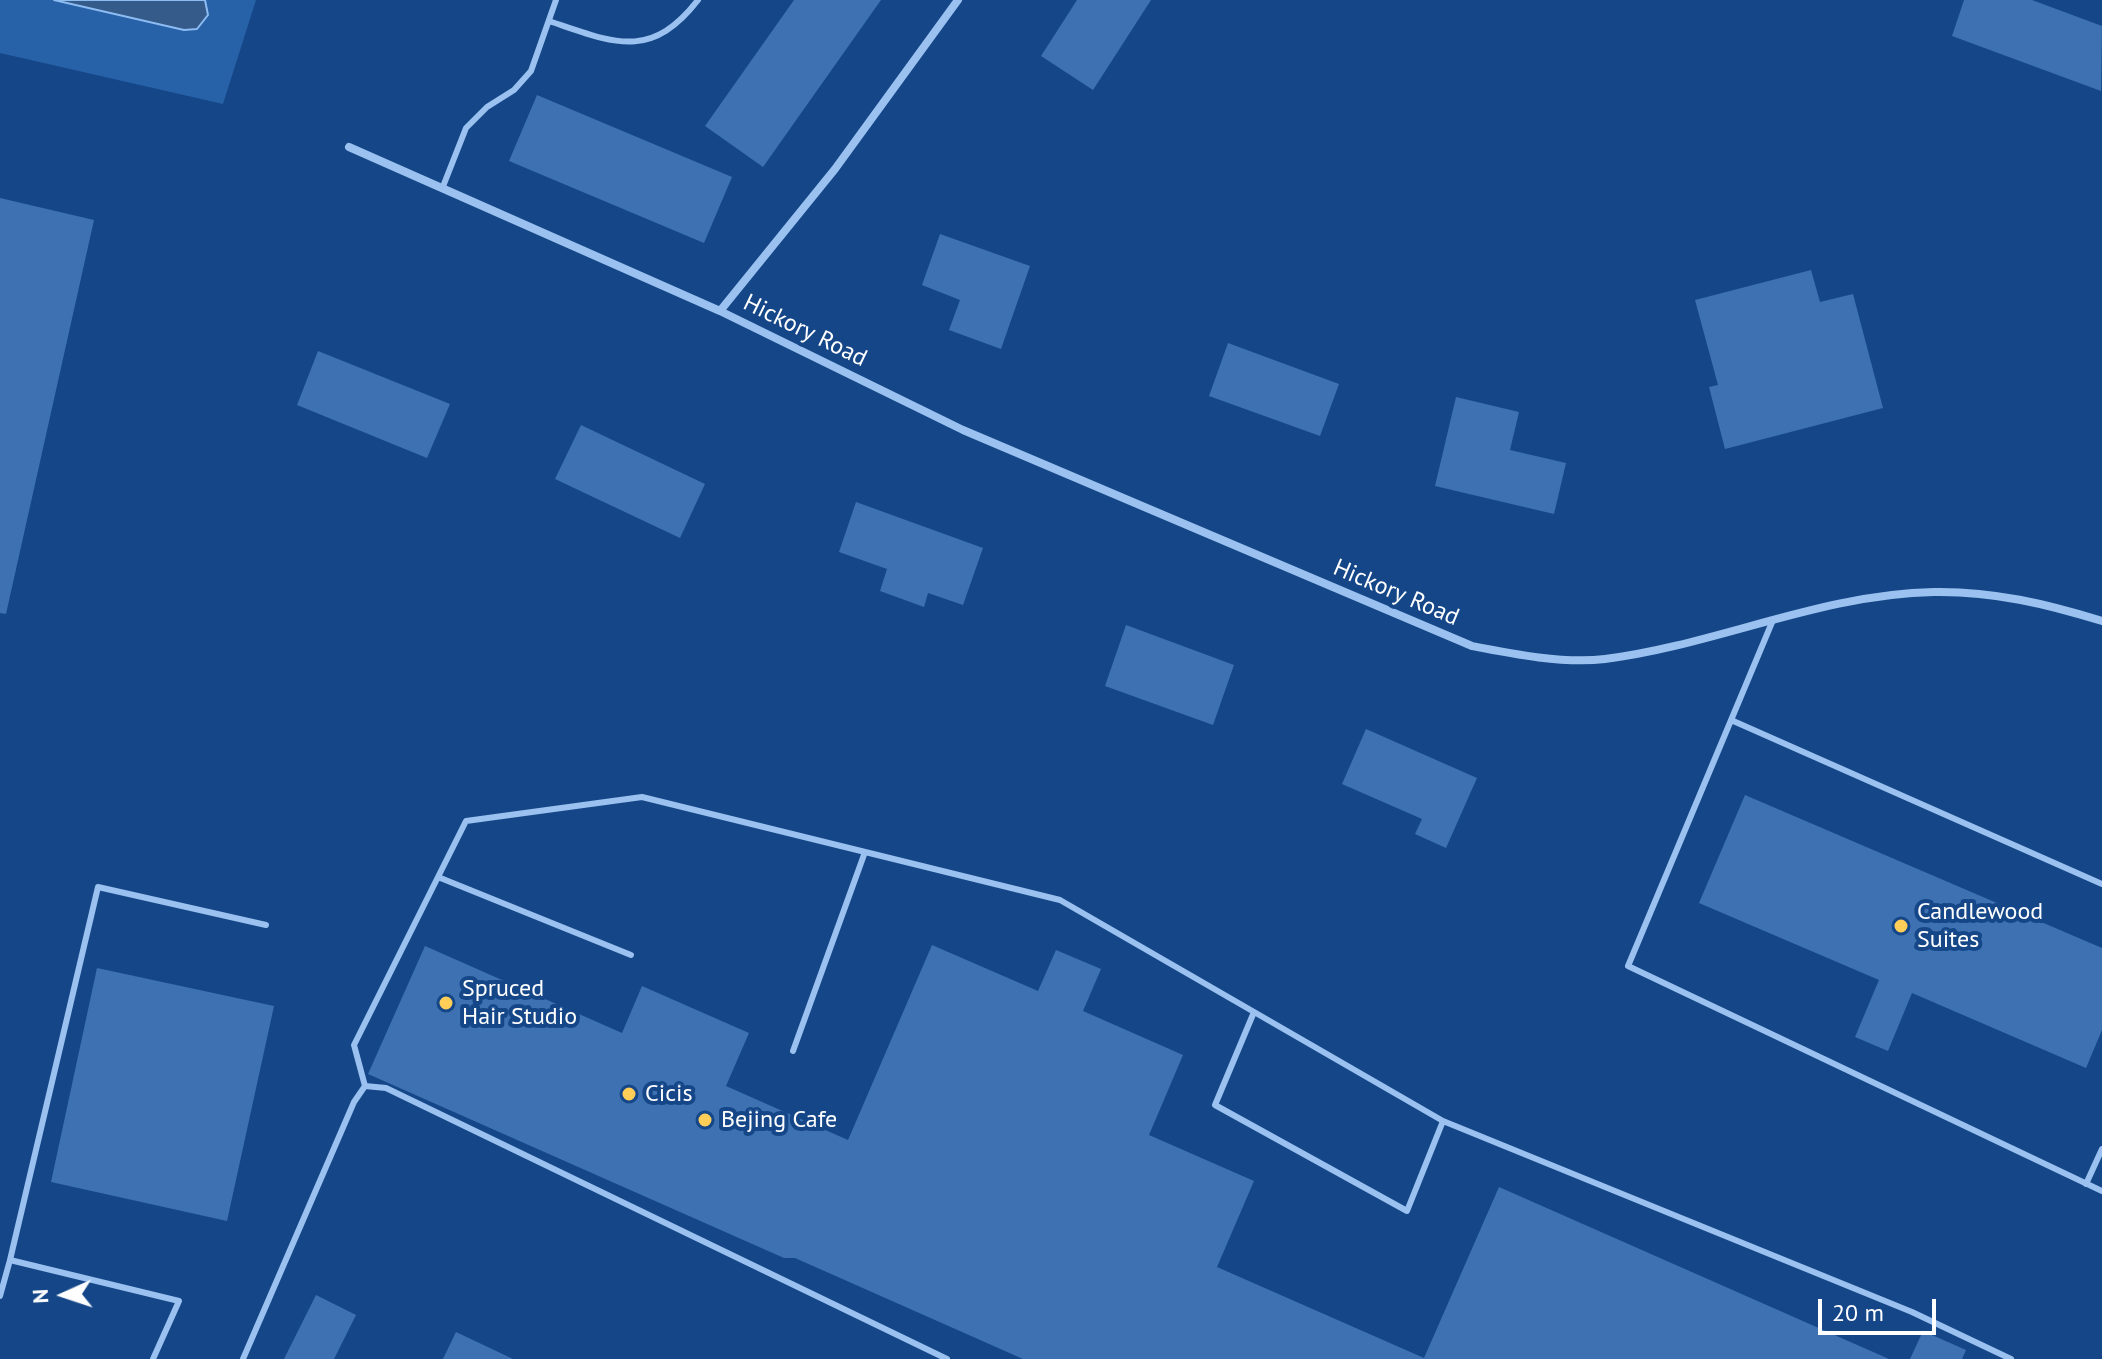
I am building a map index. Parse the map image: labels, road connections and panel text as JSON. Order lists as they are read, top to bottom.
{
  "streets": {
    "street": ["Hickory Road"]
  },
  "places": [
    "Candlewood Suites",
    "Spruced Hair Studio",
    "Cicis",
    "Bejing Cafe"
  ],
  "scale_bar": "20 m",
  "north": "left"
}
